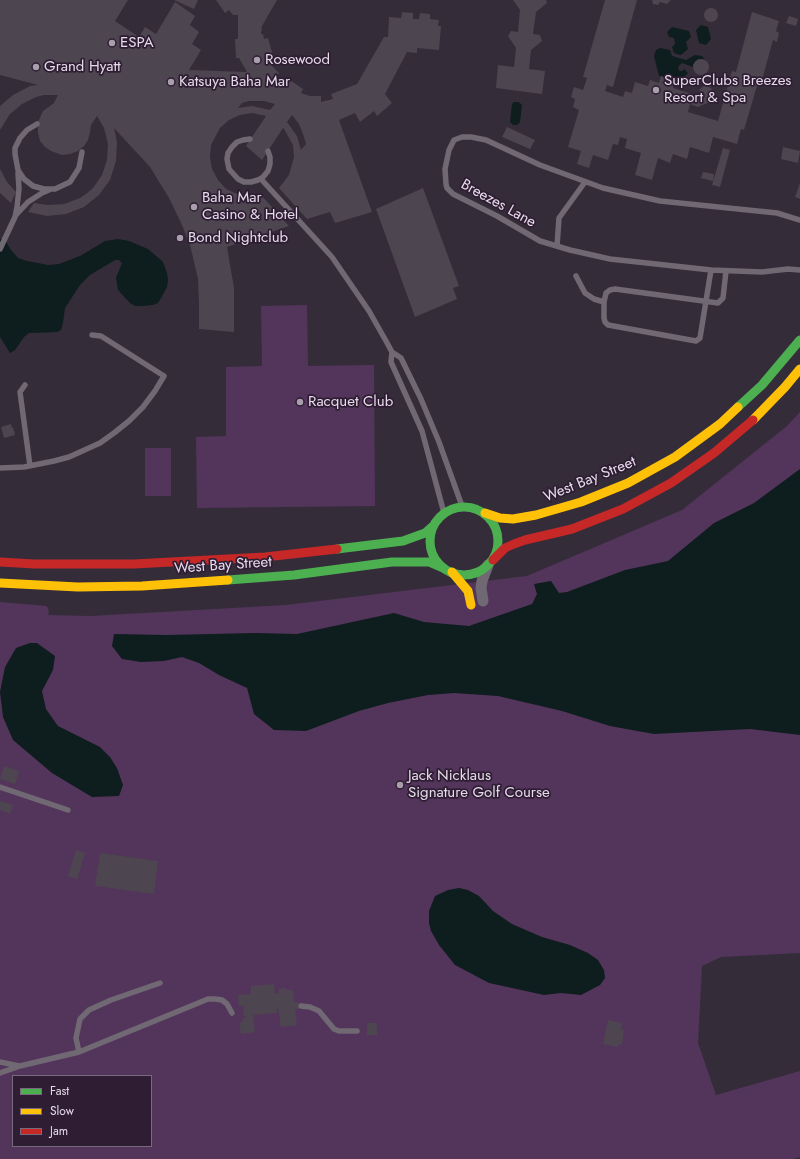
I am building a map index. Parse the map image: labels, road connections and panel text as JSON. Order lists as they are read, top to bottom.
{
  "streets": {
    "main road": ["West Bay Street"],
    "lane": ["Breezes Lane"]
  },
  "places": [
    "ESPA",
    "Rosewood",
    "Grand Hyatt",
    "Katsuya Baha Mar",
    "SuperClubs Breezes Resort & Spa",
    "Baha Mar Casino & Hotel",
    "Bond Nightclub",
    "Racquet Club",
    "Jack Nicklaus Signature Golf Course"
  ],
  "legend": ["Fast", "Slow", "Jam"]
}
